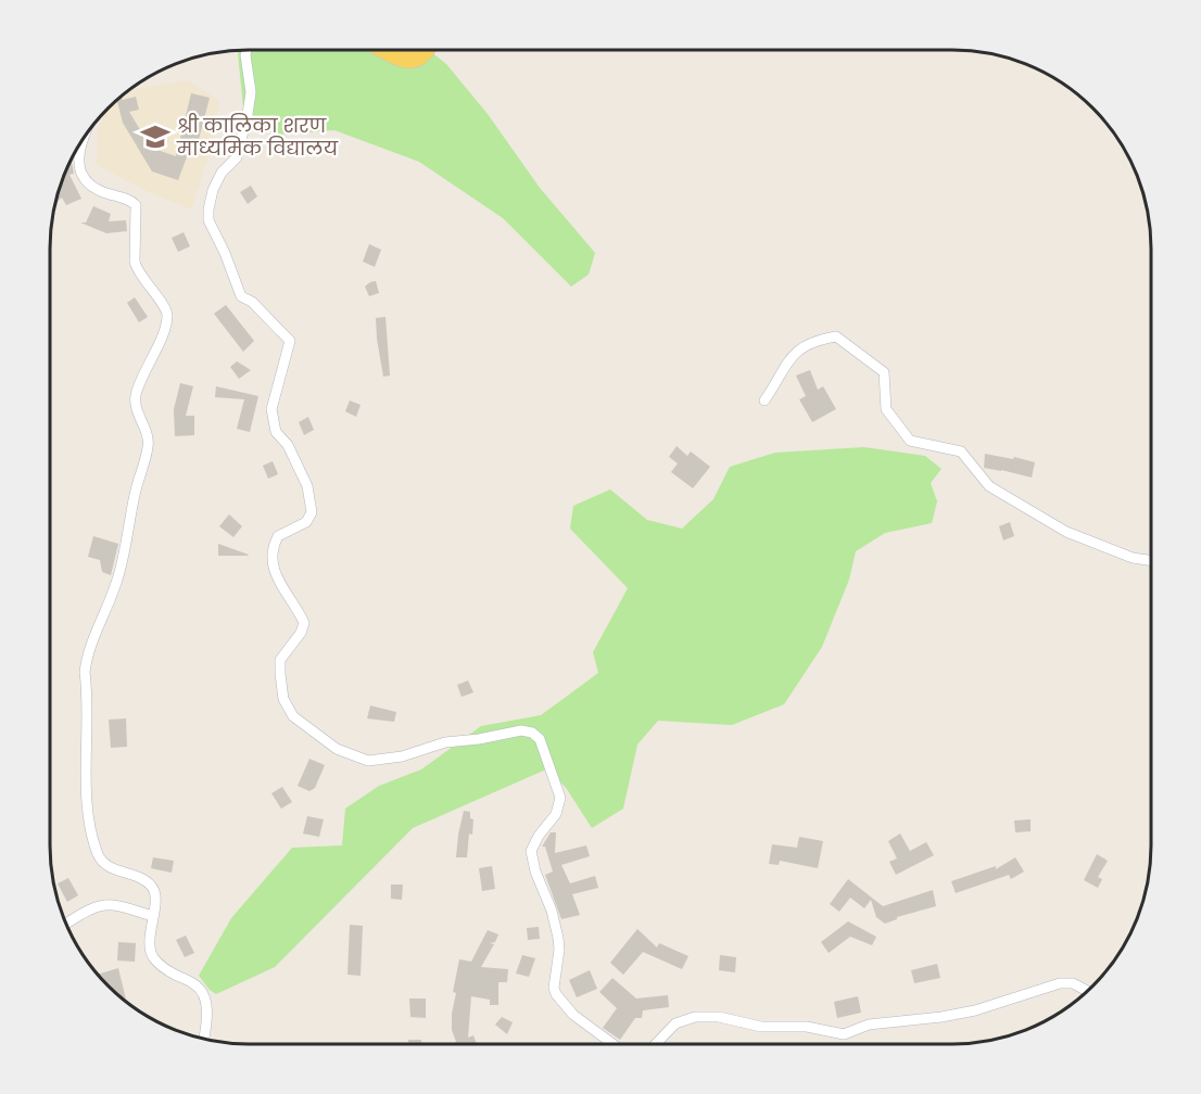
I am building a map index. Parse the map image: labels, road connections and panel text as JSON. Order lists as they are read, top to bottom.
{
  "places": {
    "school or university": ["श्री कालिका शरण माध्यमिक विद्यालय"]
  }
}
